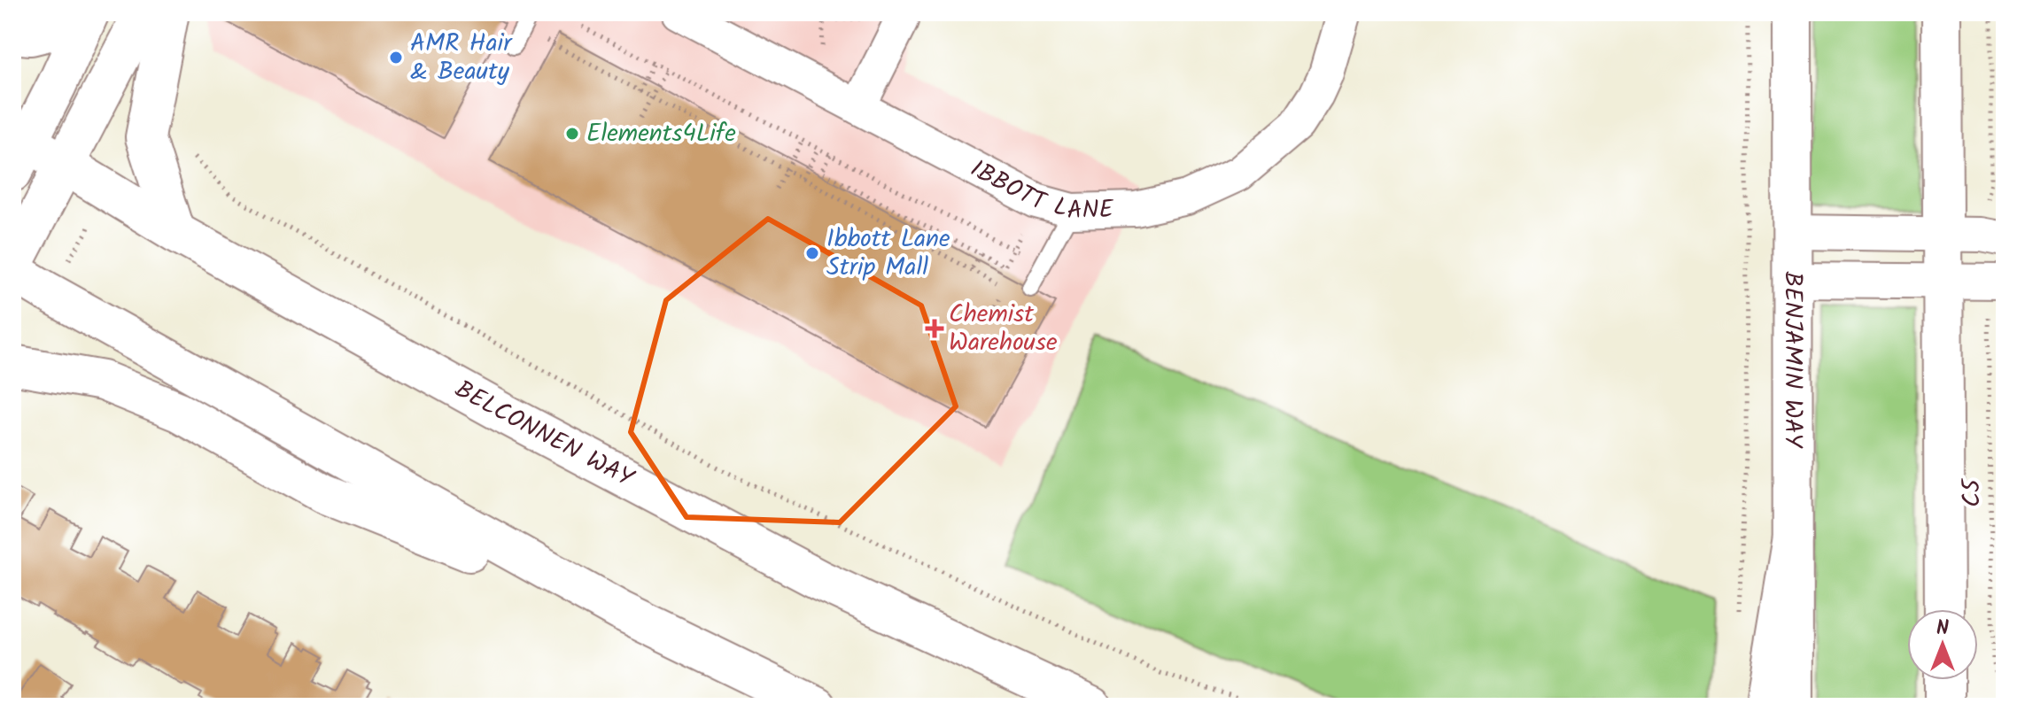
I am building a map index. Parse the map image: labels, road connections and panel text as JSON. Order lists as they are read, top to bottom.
{
  "streets": {
    "main road": ["BENJAMIN WAY", "BELCONNEN WAY"],
    "street": ["IBBOTT LANE"],
    "path": ["C5"]
  },
  "places": {
    "other": ["AMR Hair & Beauty", "Elements4Life", "Ibbott Lane Strip Mall"],
    "health": ["Chemist Warehouse"]
  },
  "north": "top"
}
